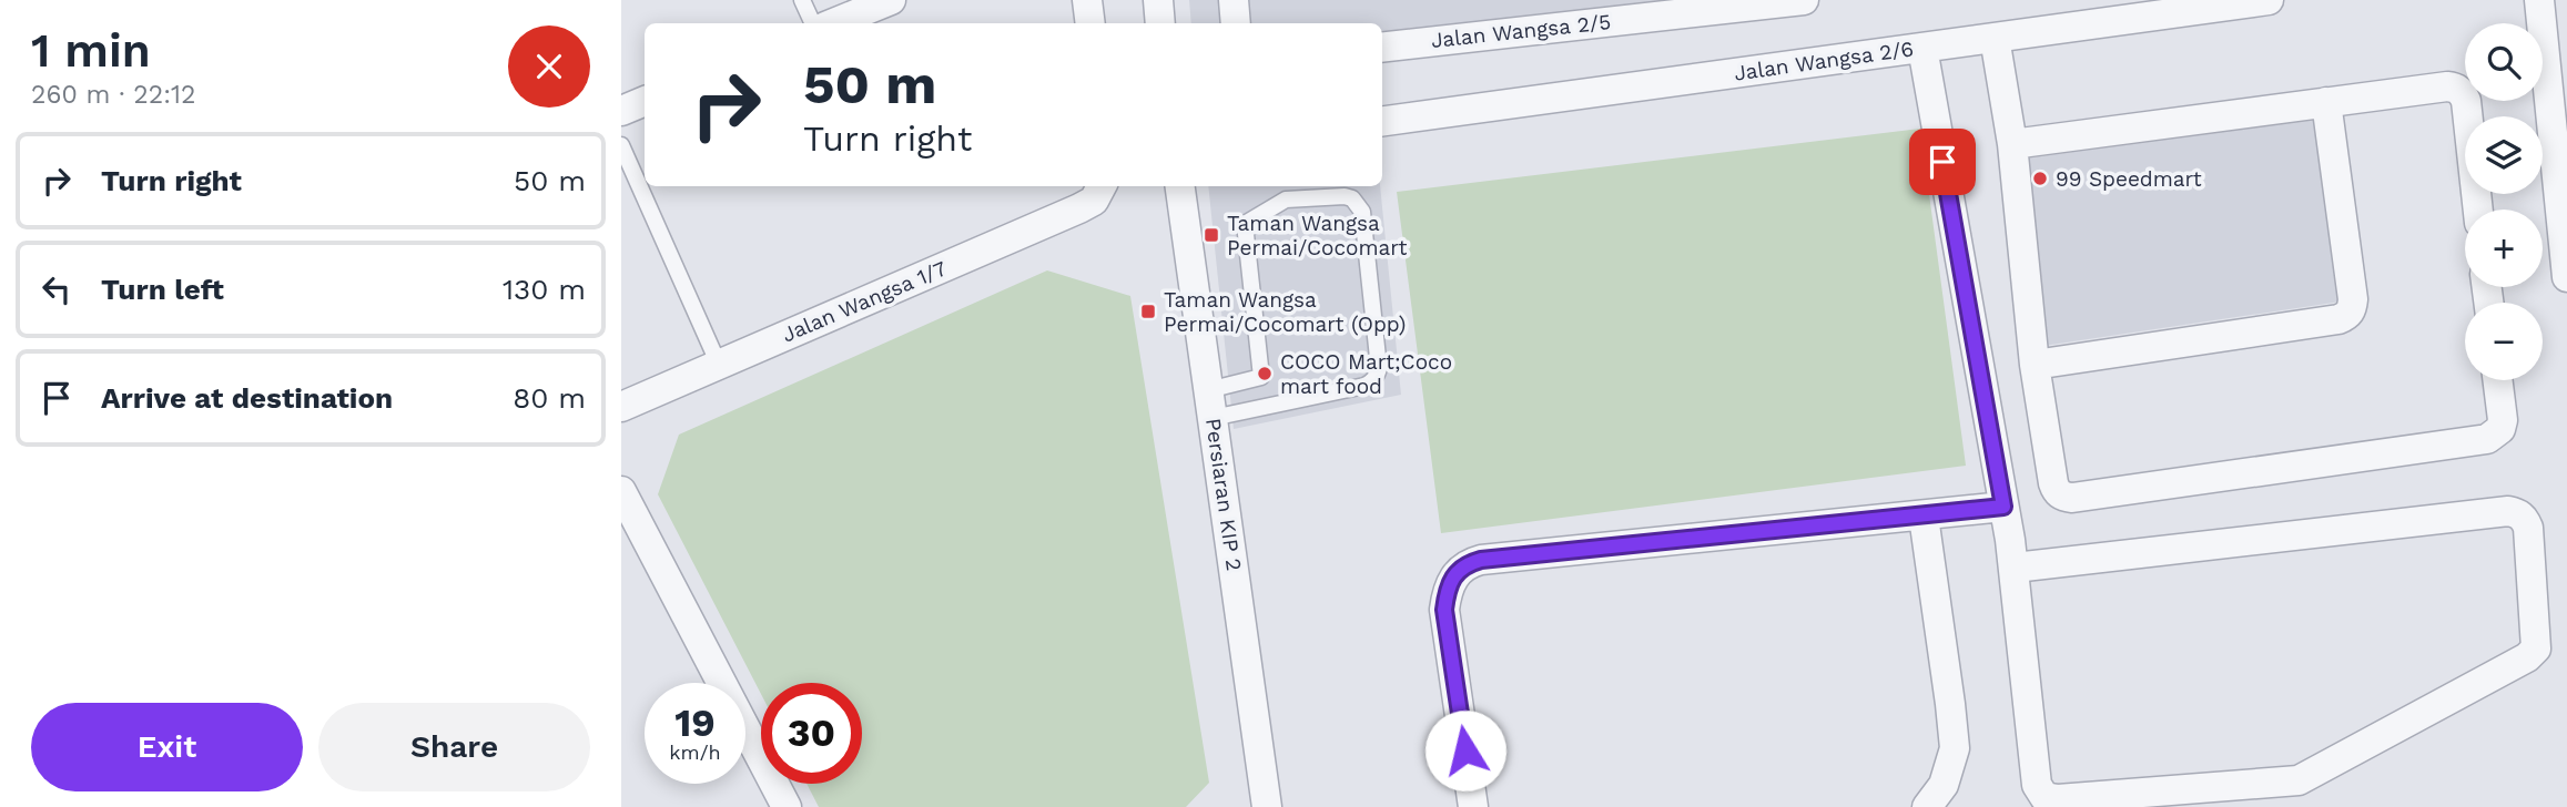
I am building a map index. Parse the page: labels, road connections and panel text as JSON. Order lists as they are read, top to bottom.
{
  "streets": {
    "street": [
      "Jalan Wangsa 2/5",
      "Jalan Wangsa 2/6",
      "Jalan Wangsa 1/7",
      "Persiaran KIP 2"
    ]
  },
  "places": {
    "other": ["99 Speedmart", "COCO Mart;Coco mart food"],
    "transit": ["Taman Wangsa Permai/Cocomart", "Taman Wangsa Permai/Cocomart (Opp)"]
  },
  "page": {
    "heading": ["1 min", "260 m · 22:12"],
    "map_buttons": ["+", "−"],
    "turn": ["50 m", "Turn right"],
    "list": [
      {
        "name": "Turn right",
        "value": "50 m"
      },
      {
        "name": "Turn left",
        "value": "130 m"
      },
      {
        "name": "Arrive at destination",
        "value": "80 m"
      }
    ],
    "speed": "19 km/h",
    "limit": "30",
    "buttons": ["Exit", "Share"]
  }
}
